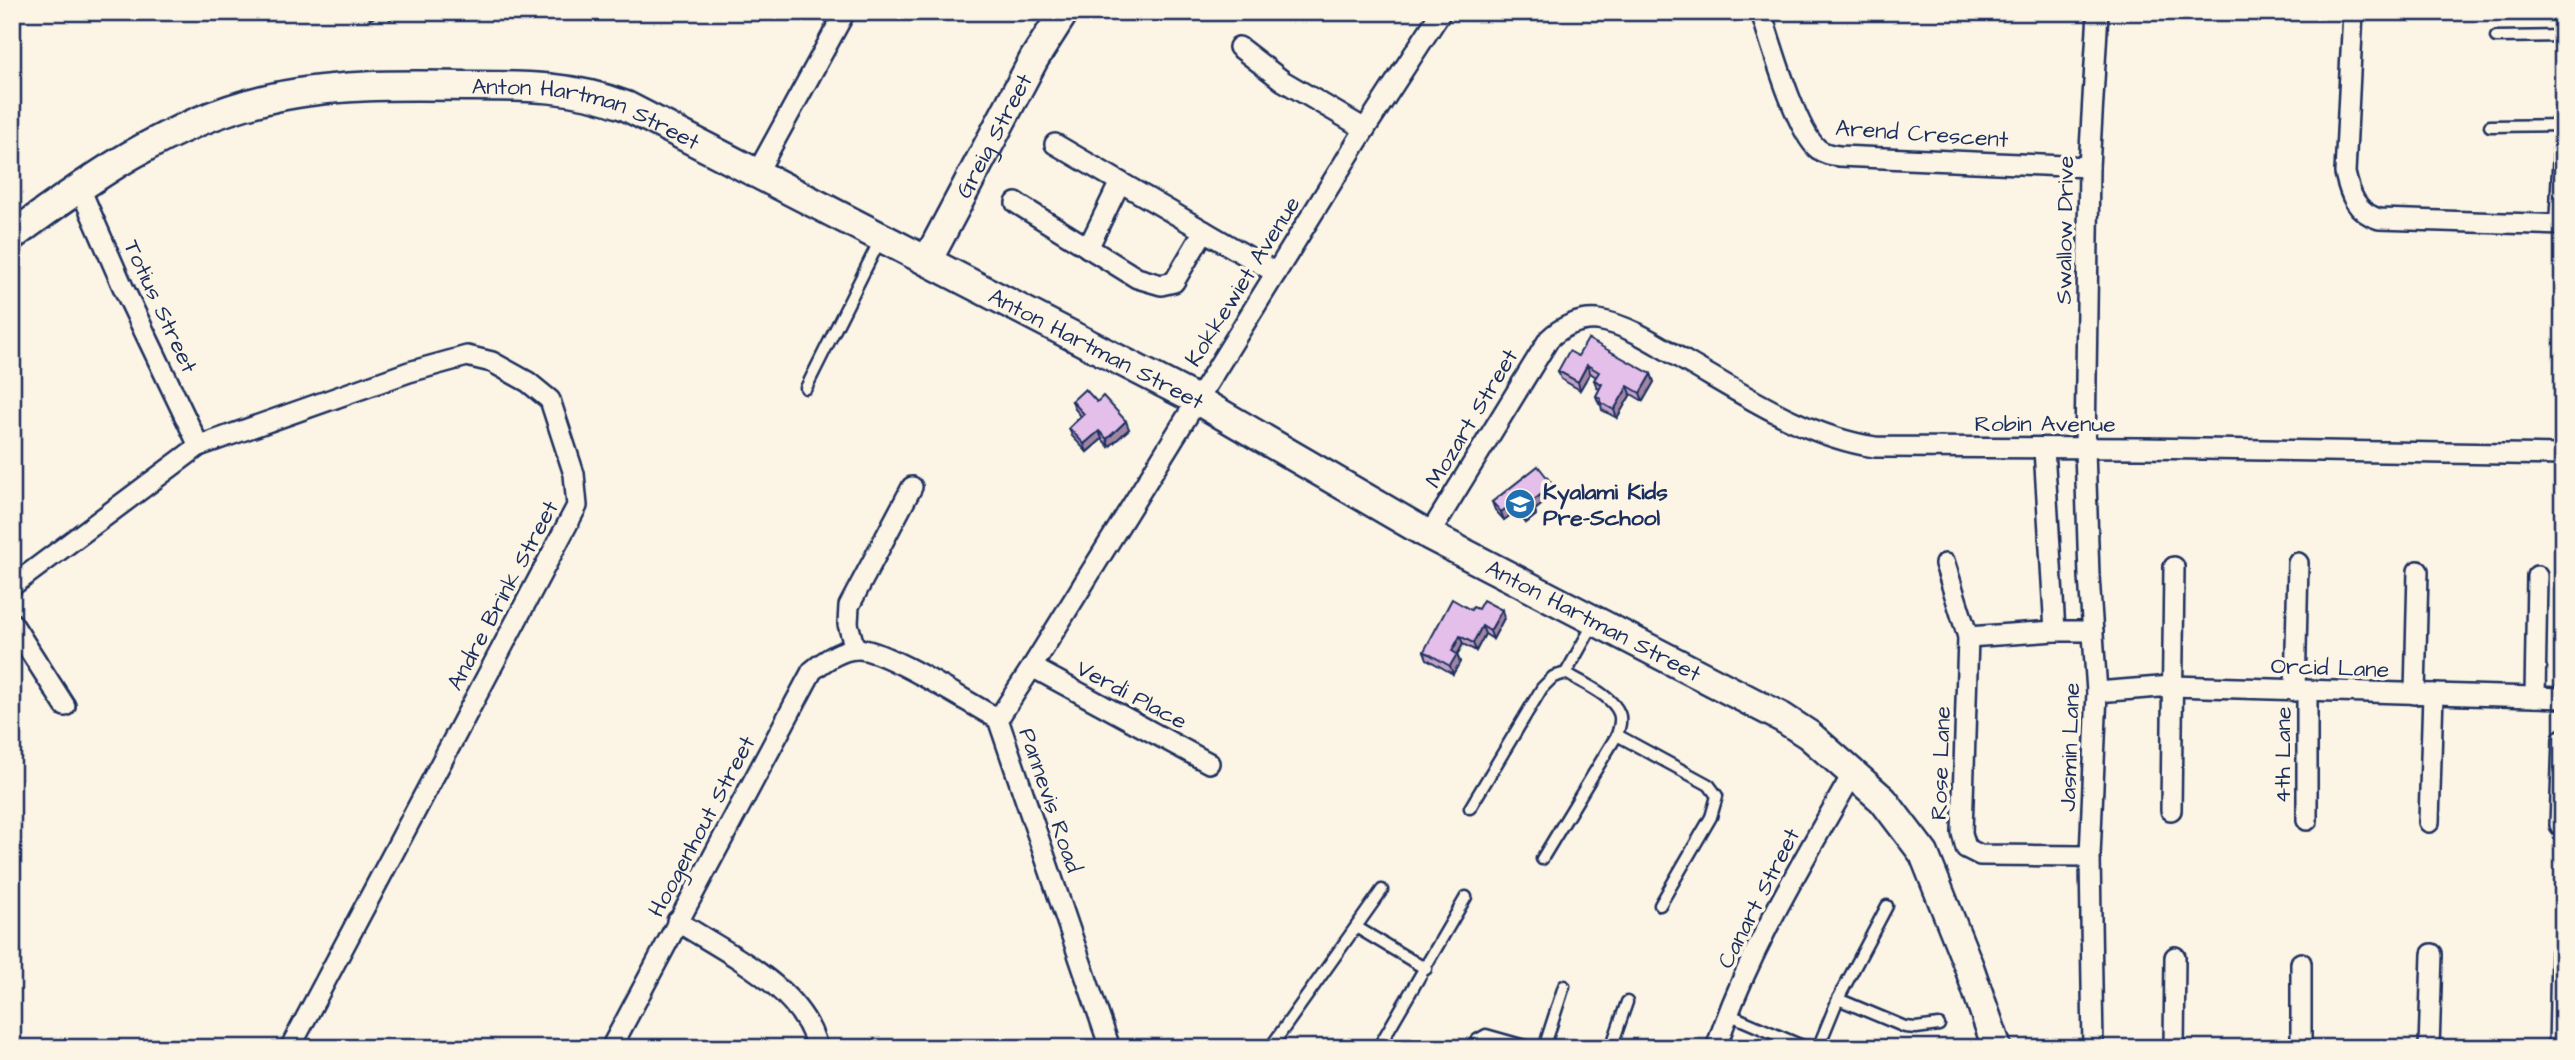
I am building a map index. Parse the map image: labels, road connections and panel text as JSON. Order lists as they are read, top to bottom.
{
  "streets": {
    "street": [
      "Anton Hartman Street",
      "Arend Crescent",
      "Greig Street",
      "Swallow Drive",
      "Kokkewiet Avenue",
      "Totius Street",
      "Mozart Street",
      "Robin Avenue",
      "Andre Brink Street",
      "Orcid Lane",
      "Verdi Place",
      "Jasmin Lane",
      "4th Lane",
      "Rose Lane",
      "Pannevis Road",
      "Hoogenhout Street",
      "Canart Street"
    ]
  },
  "crossings": [
    ["Anton Hartman Street", "Greig Street"],
    ["Anton Hartman Street", "Kokkewiet Avenue"],
    ["Anton Hartman Street", "Totius Street"],
    ["Anton Hartman Street", "Mozart Street"],
    ["Anton Hartman Street", "Canart Street"],
    ["Arend Crescent", "Swallow Drive"],
    ["Swallow Drive", "Robin Avenue"],
    ["Swallow Drive", "Jasmin Lane"],
    ["Kokkewiet Avenue", "Verdi Place"],
    ["Kokkewiet Avenue", "Pannevis Road"],
    ["Totius Street", "Andre Brink Street"],
    ["Mozart Street", "Robin Avenue"],
    ["Robin Avenue", "Jasmin Lane"],
    ["Orcid Lane", "Jasmin Lane"],
    ["Orcid Lane", "4th Lane"],
    ["Jasmin Lane", "Rose Lane"],
    ["Pannevis Road", "Hoogenhout Street"]
  ],
  "places": {
    "school or university": ["Kyalami Kids Pre-School"]
  }
}
